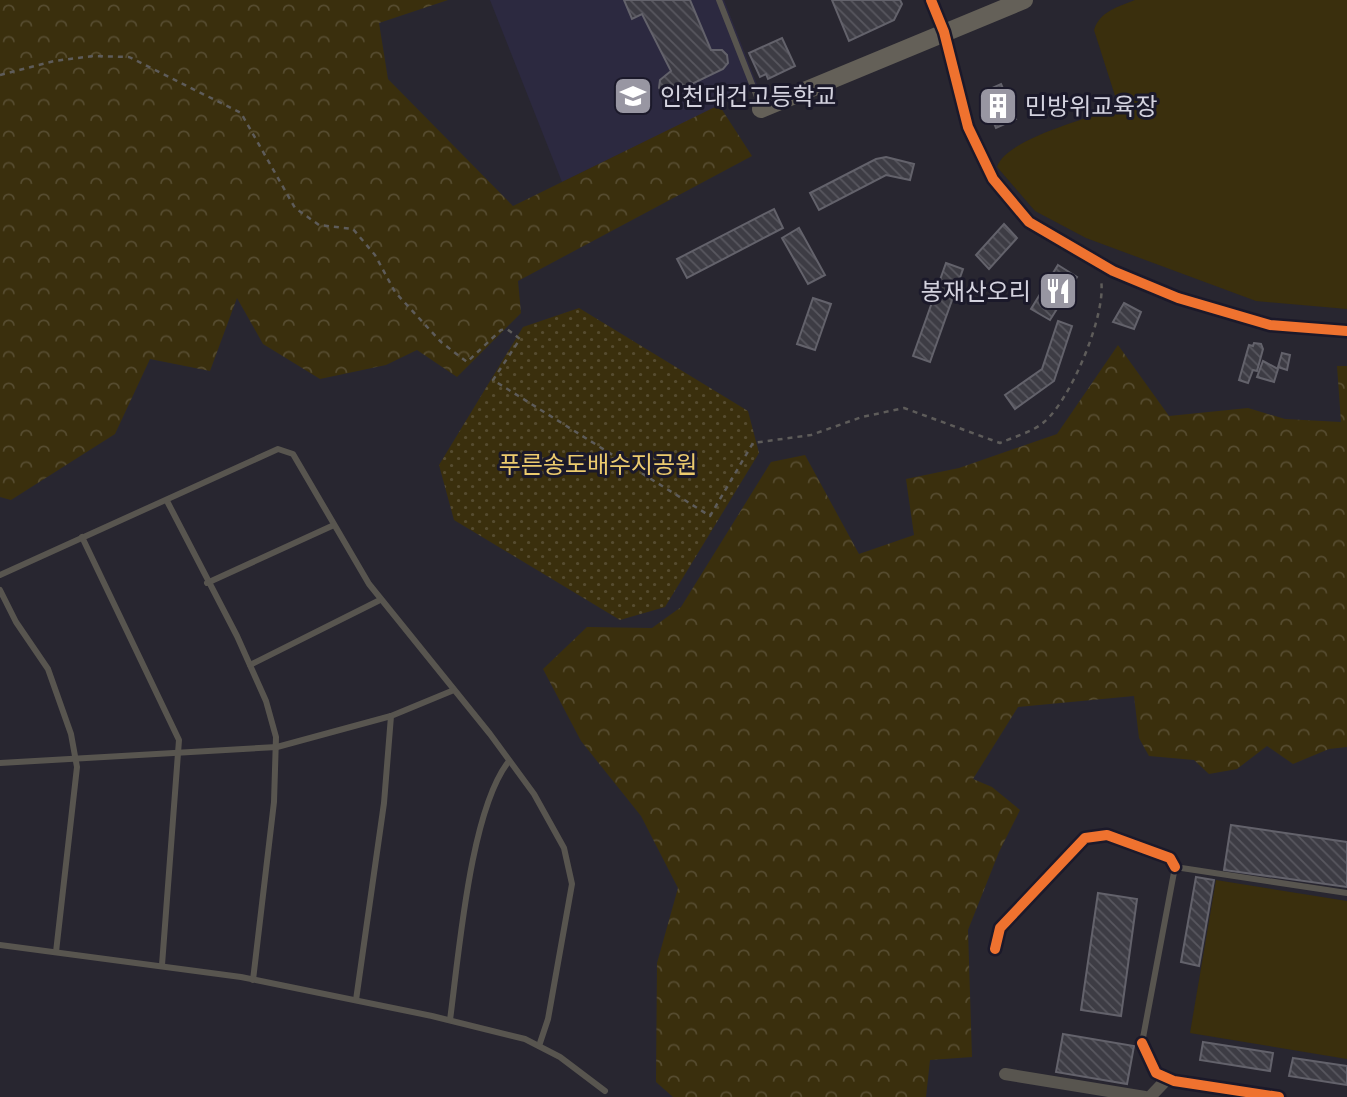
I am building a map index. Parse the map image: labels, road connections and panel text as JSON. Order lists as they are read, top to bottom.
{
  "parks": ["푸른송도배수지공원"],
  "places": {
    "school or university": ["인천대건고등학교"],
    "building": ["민방위교육장"],
    "restaurant": ["봉재산오리"]
  }
}
